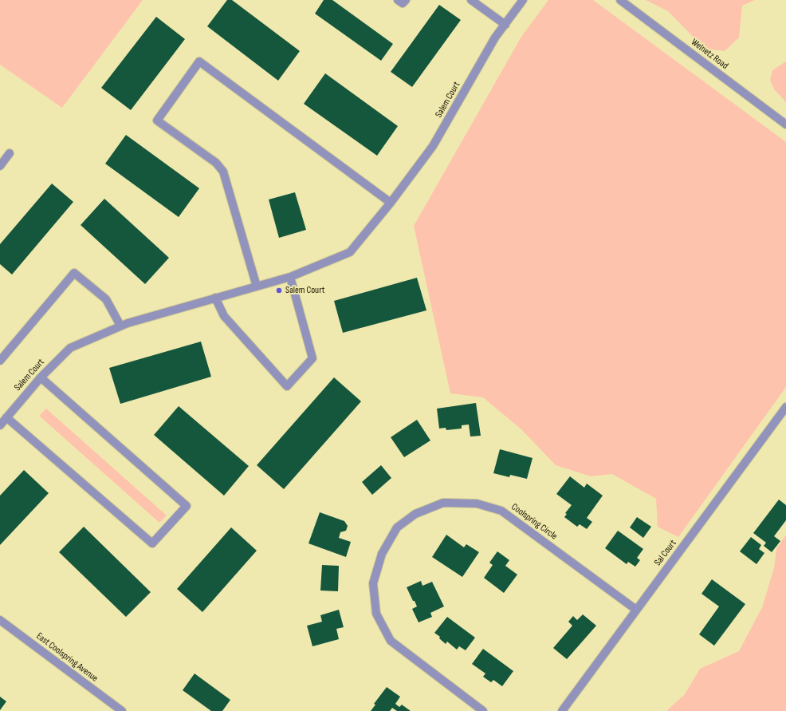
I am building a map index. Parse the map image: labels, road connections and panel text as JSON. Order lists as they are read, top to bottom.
{
  "streets": {
    "street": [
      "Welnetz Road",
      "Salem Court",
      "Coolspring Circle",
      "Sal Court",
      "East Coolspring Avenue"
    ]
  },
  "crossings": [
    ["Coolspring Circle", "Sal Court"]
  ],
  "places": ["Salem Court"]
}
